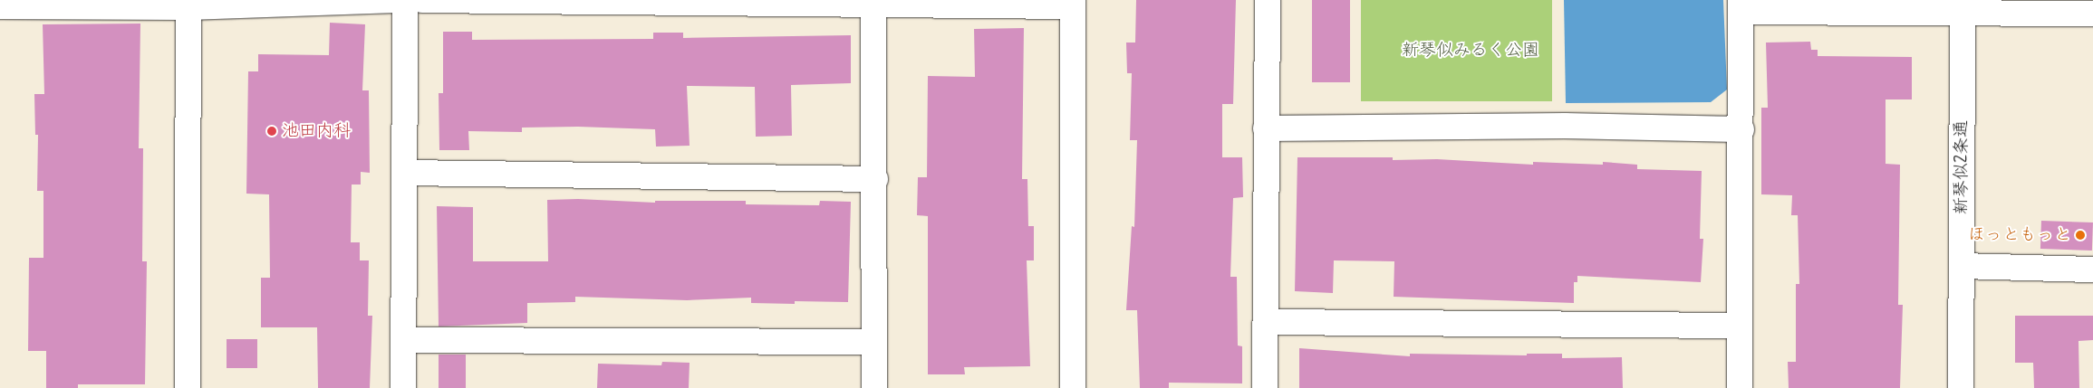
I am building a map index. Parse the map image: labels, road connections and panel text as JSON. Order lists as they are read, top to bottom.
{
  "streets": {
    "street": ["新琴似2条通"]
  },
  "parks": ["新琴似みるく公園"],
  "places": ["池田内科", "ほっともっと"]
}
